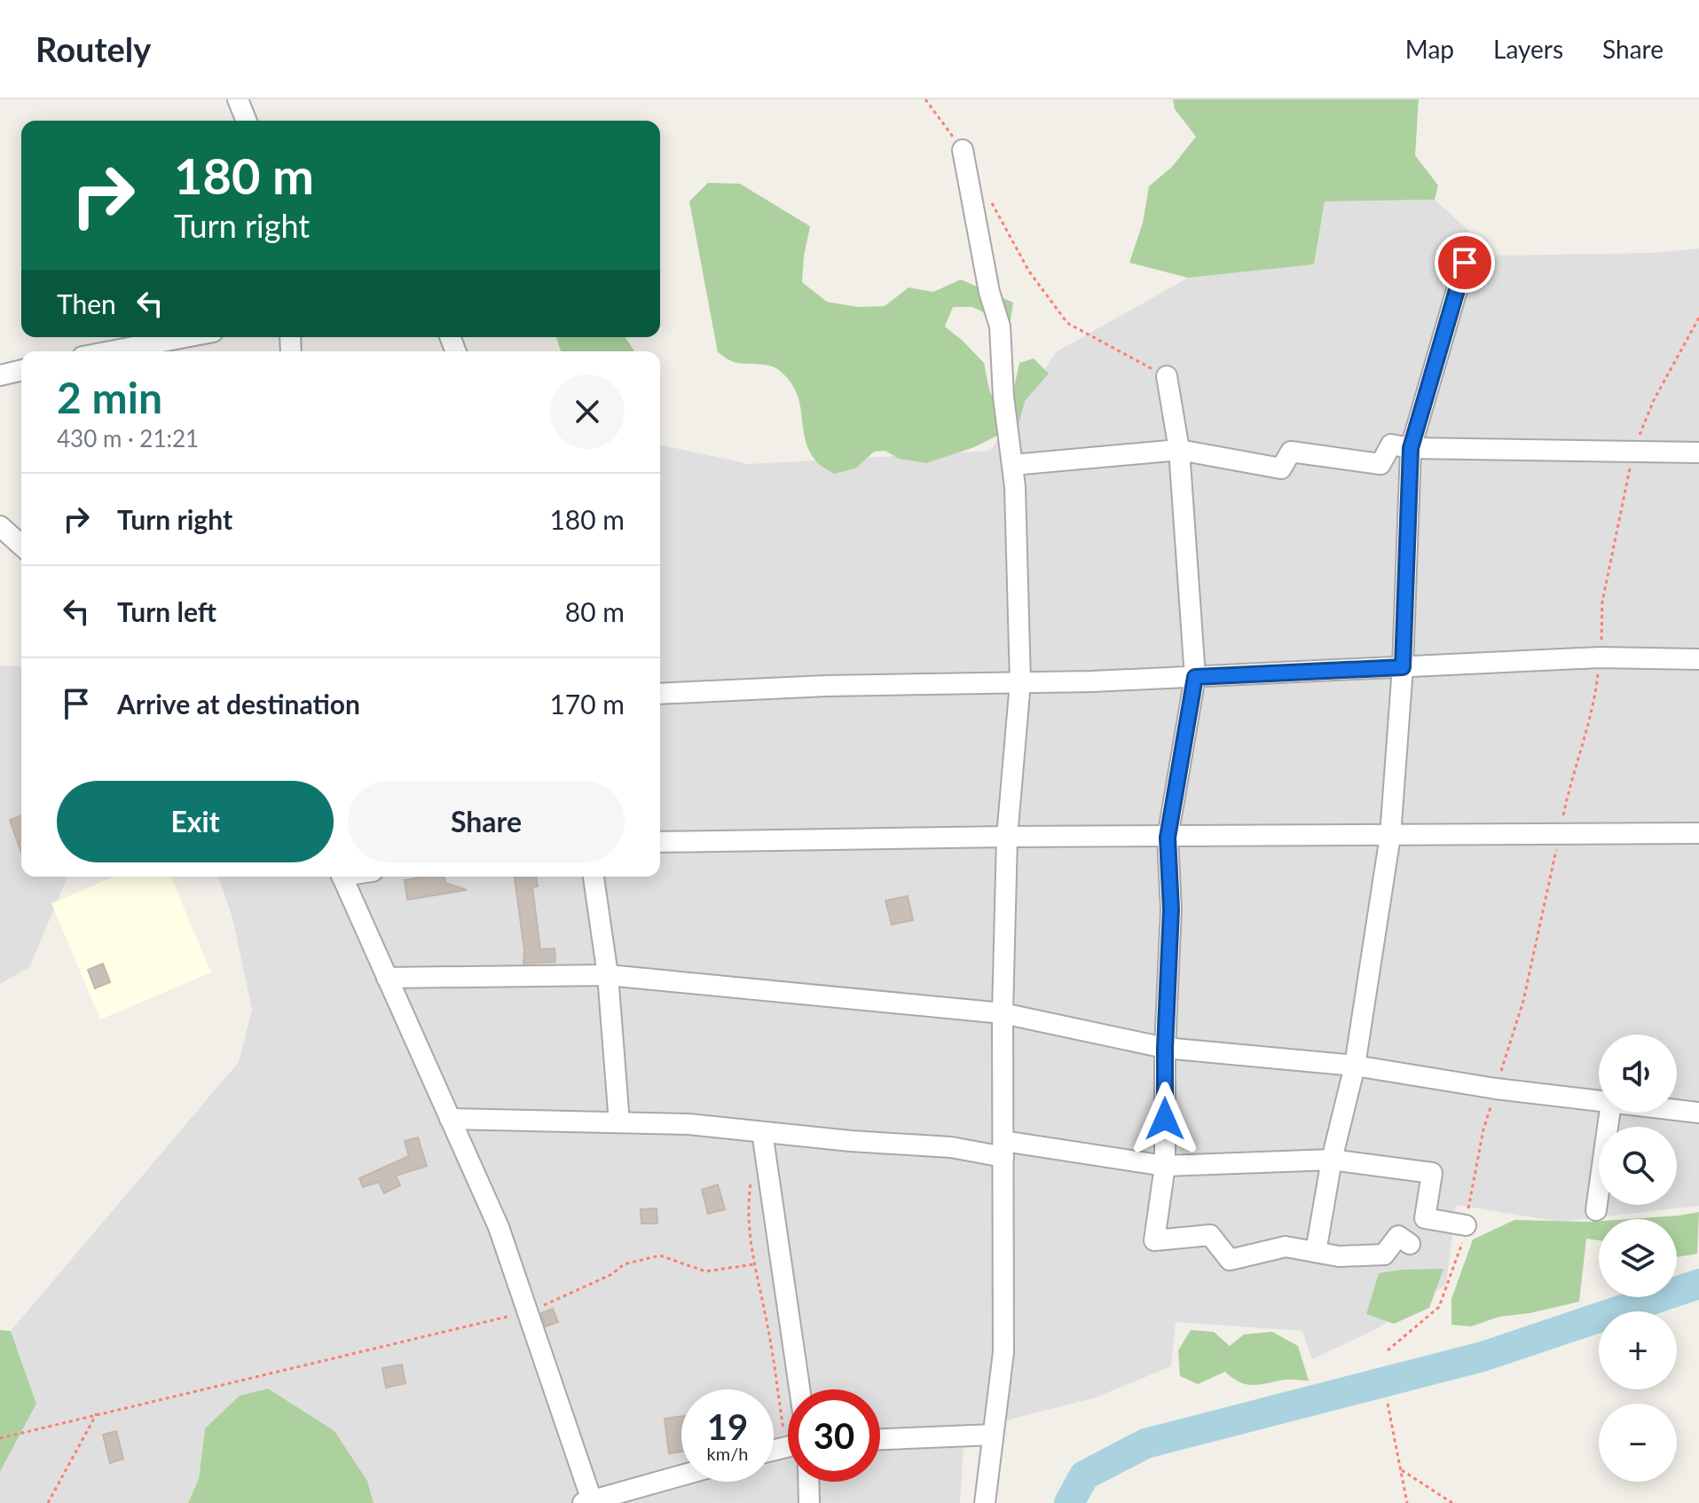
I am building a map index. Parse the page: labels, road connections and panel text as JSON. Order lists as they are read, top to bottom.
{
  "page": {
    "header": "Routely",
    "nav": ["Map", "Layers", "Share"],
    "turn": ["180 m", "Turn right"],
    "then": "Then",
    "heading": ["2 min", "430 m · 21:21"],
    "list": [
      {
        "name": "Turn right",
        "value": "180 m"
      },
      {
        "name": "Turn left",
        "value": "80 m"
      },
      {
        "name": "Arrive at destination",
        "value": "170 m"
      }
    ],
    "buttons": ["Exit", "Share"],
    "map_buttons": ["+", "−"],
    "speed": "19 km/h",
    "limit": "30"
  }
}
